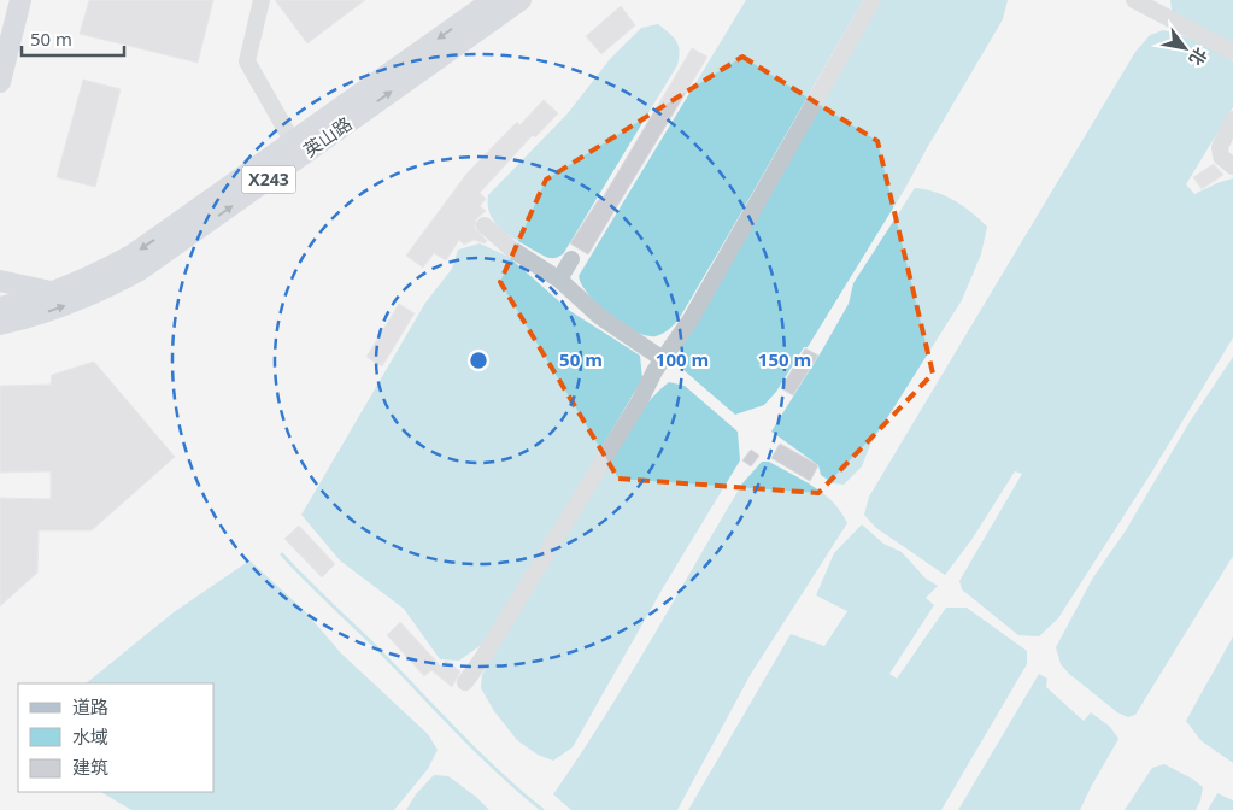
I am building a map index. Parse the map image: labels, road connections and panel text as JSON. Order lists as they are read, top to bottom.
{
  "streets": {
    "main road": ["英山路", "X243"]
  },
  "legend": ["道路", "水域", "建筑"],
  "scale_bar": "50 m",
  "north": "bottom right",
  "rings": ["50 m", "100 m", "150 m"]
}
